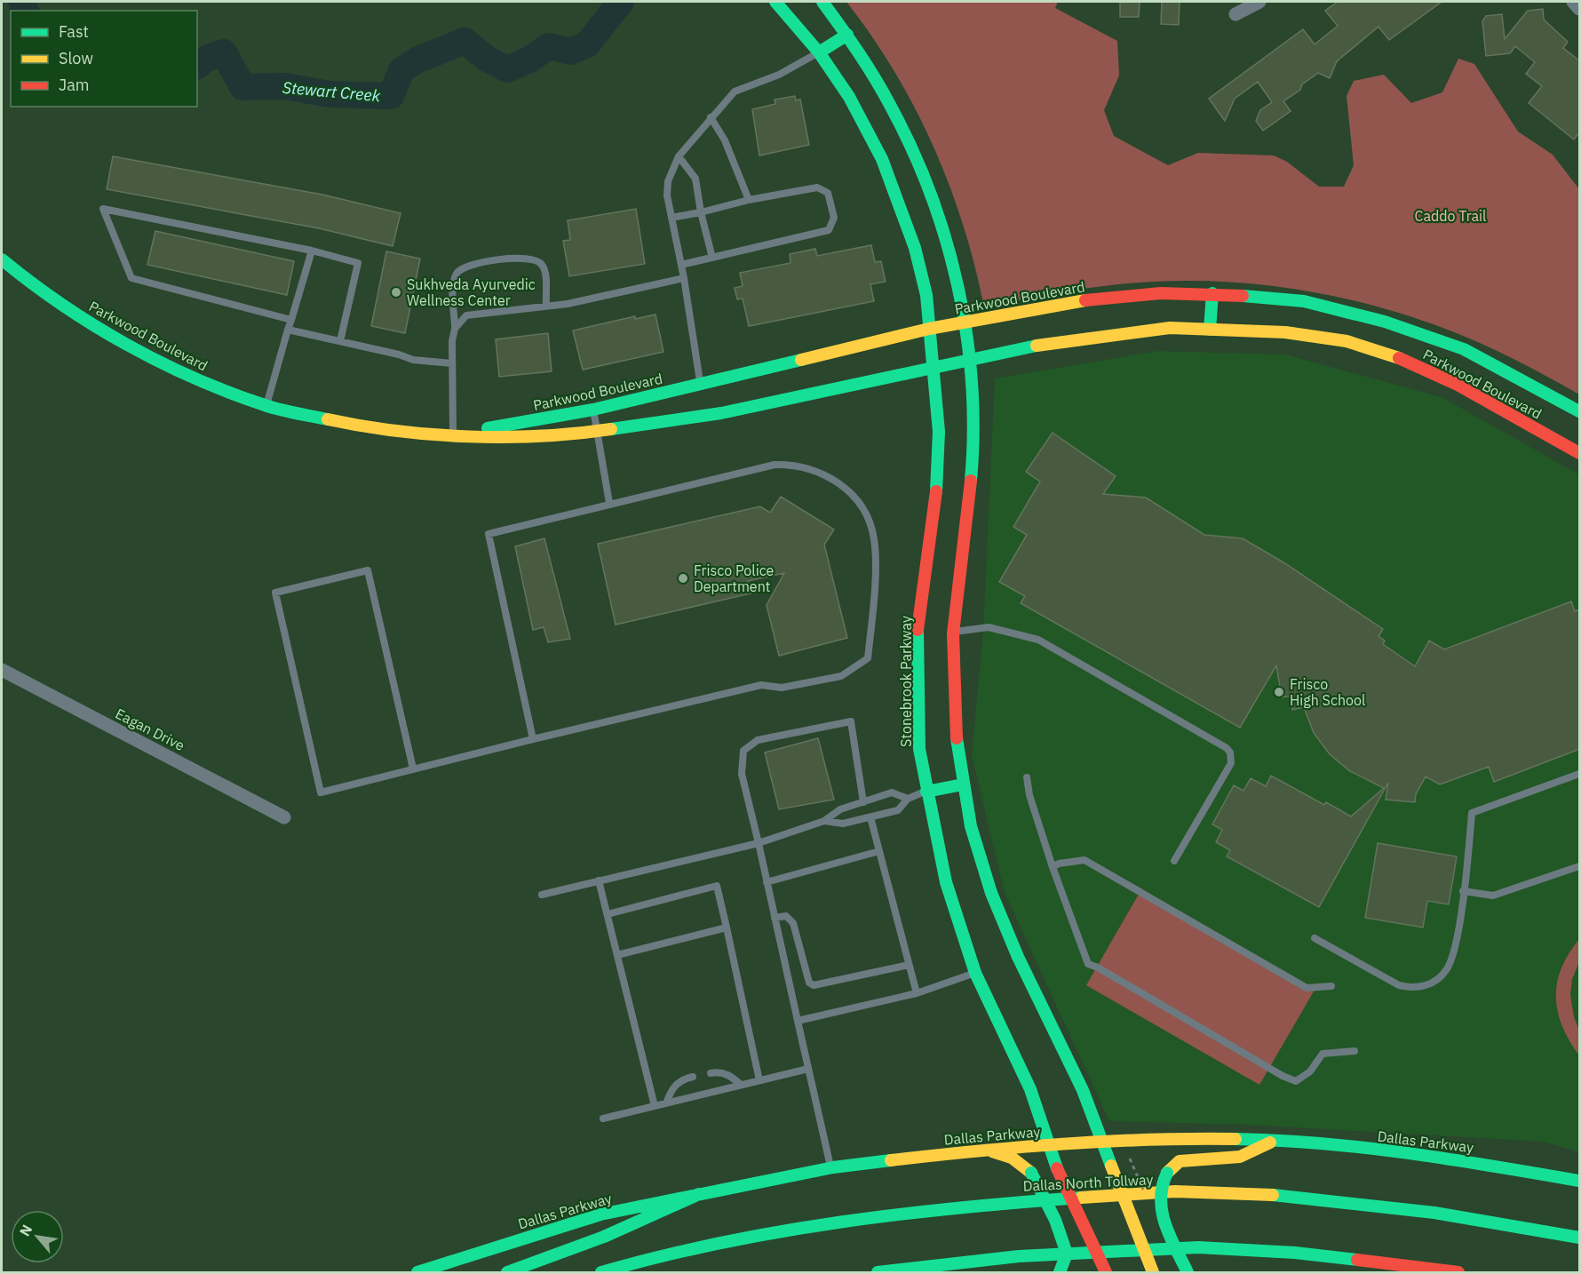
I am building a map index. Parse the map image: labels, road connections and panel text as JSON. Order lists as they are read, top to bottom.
{
  "streets": {
    "main road": [
      "Parkwood Boulevard",
      "Stonebrook Parkway",
      "Dallas Parkway",
      "Dallas North Tollway"
    ],
    "street": ["Eagan Drive"]
  },
  "crossings": [
    ["Parkwood Boulevard", "Stonebrook Parkway"],
    ["Stonebrook Parkway", "Dallas Parkway"]
  ],
  "water": ["Stewart Creek"],
  "parks": ["Caddo Trail"],
  "places": ["Sukhveda Ayurvedic Wellness Center", "Frisco Police Department", "Frisco High School"],
  "legend": ["Fast", "Slow", "Jam"],
  "north": "top left"
}
